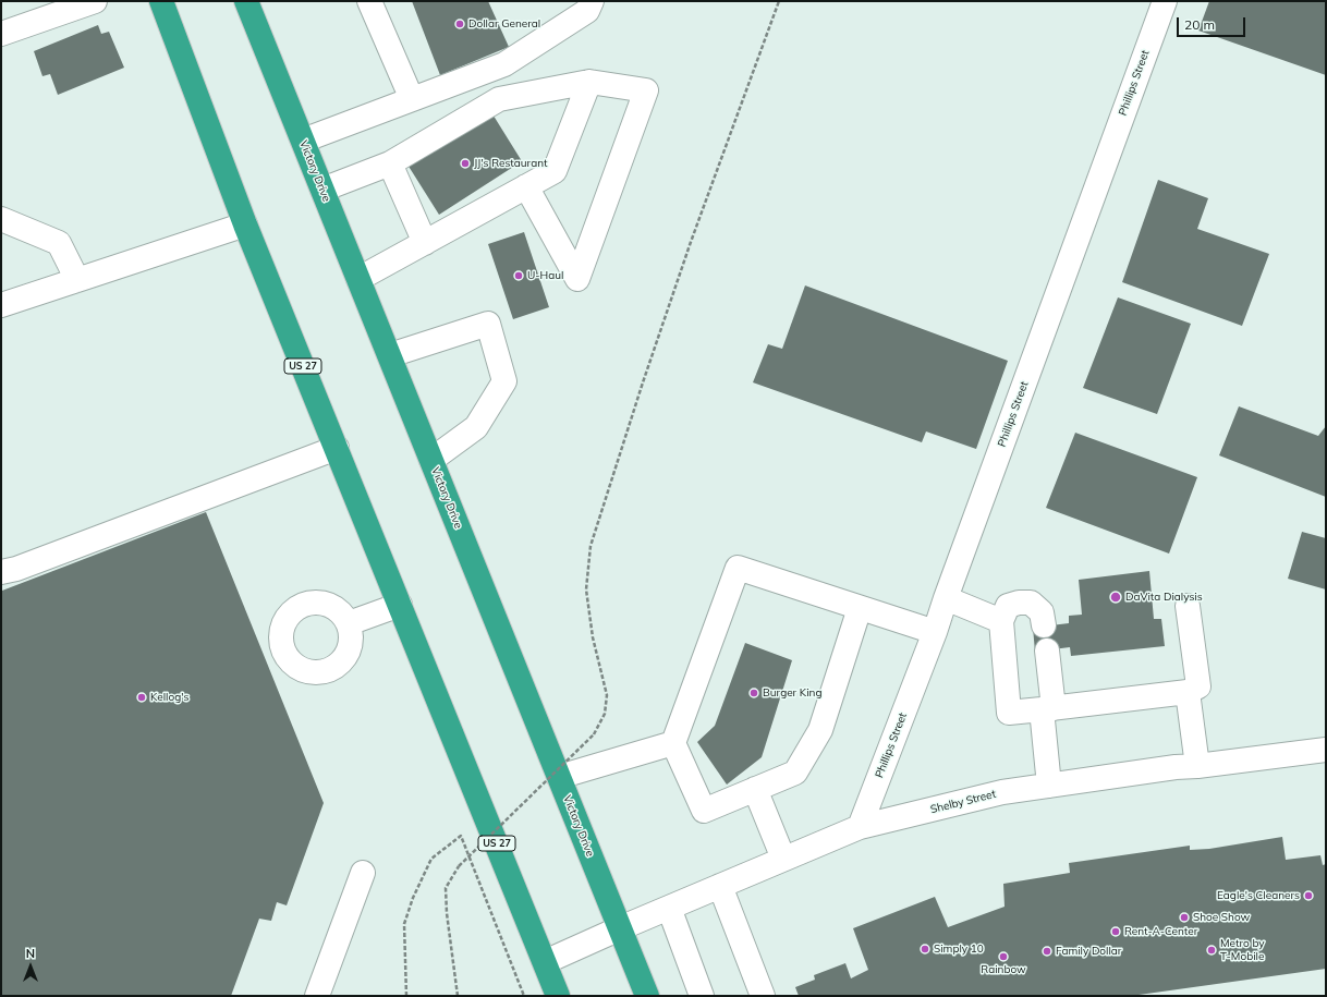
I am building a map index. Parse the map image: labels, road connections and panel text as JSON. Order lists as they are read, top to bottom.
{
  "streets": {
    "highway": ["Victory Drive", "US 27"],
    "street": ["Phillips Street", "Shelby Street"]
  },
  "crossings": [
    ["Phillips Street", "Shelby Street"],
    ["Victory Drive", "Shelby Street"],
    ["US 27", "Shelby Street"]
  ],
  "places": [
    "Dollar General",
    "JJ's Restaurant",
    "U-Haul",
    "DaVita Dialysis",
    "Burger King",
    "Kellog's",
    "Eagle's Cleaners",
    "Shoe Show",
    "Rent-A-Center",
    "Simply 10",
    "Metro by T-Mobile",
    "Family Dollar",
    "Rainbow"
  ],
  "scale_bar": "20 m",
  "north": "top"
}
